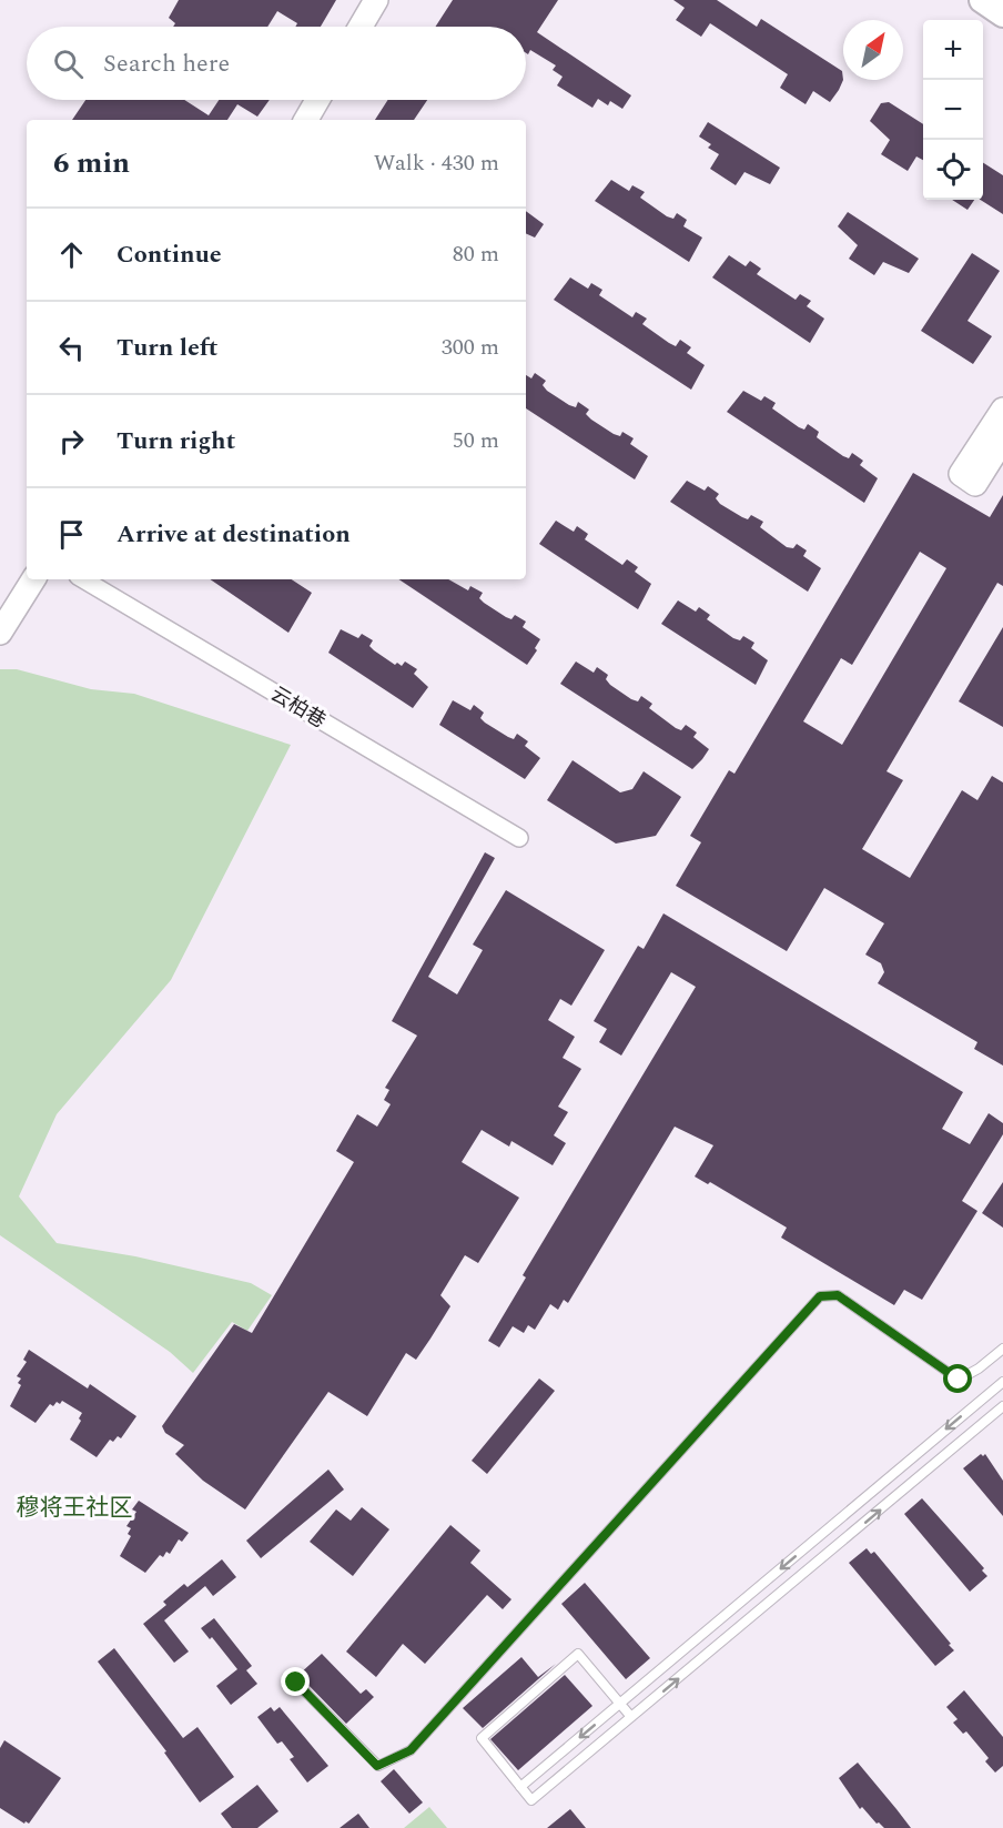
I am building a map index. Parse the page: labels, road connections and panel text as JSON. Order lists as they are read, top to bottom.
{
  "streets": {
    "street": ["云柏巷"]
  },
  "districts": ["穆将王社区"],
  "north": "top right",
  "page": {
    "map_buttons": ["+", "−"],
    "search": "Search here",
    "heading": ["6 min", "Walk · 430 m"],
    "list": [
      ["Continue", "80 m"],
      ["Turn left", "300 m"],
      ["Turn right", "50 m"],
      "Arrive at destination"
    ]
  }
}
